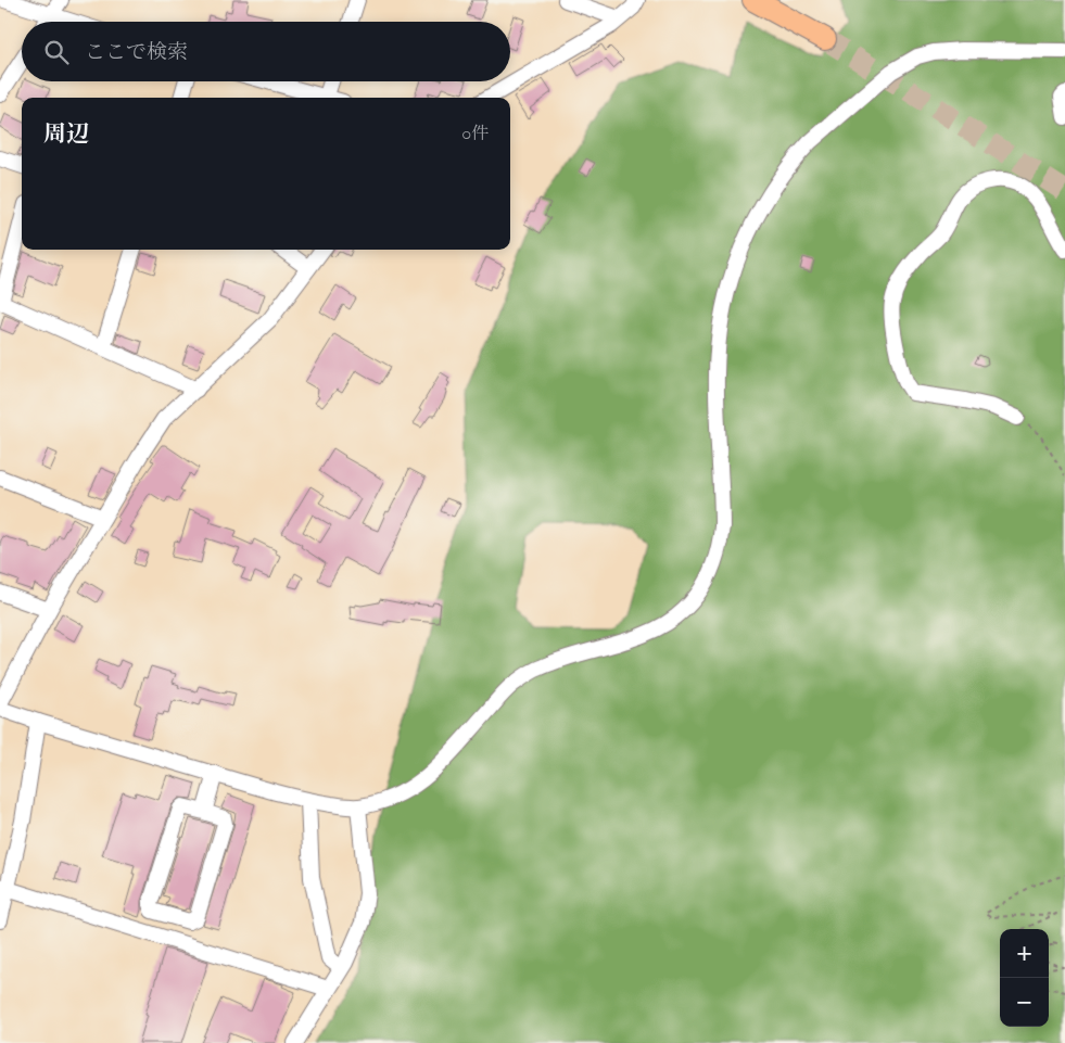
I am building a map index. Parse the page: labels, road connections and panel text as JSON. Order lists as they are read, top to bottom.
{
  "page": {
    "search": "ここで検索",
    "heading": ["周辺", "0件"],
    "map_buttons": ["+", "−"]
  }
}
